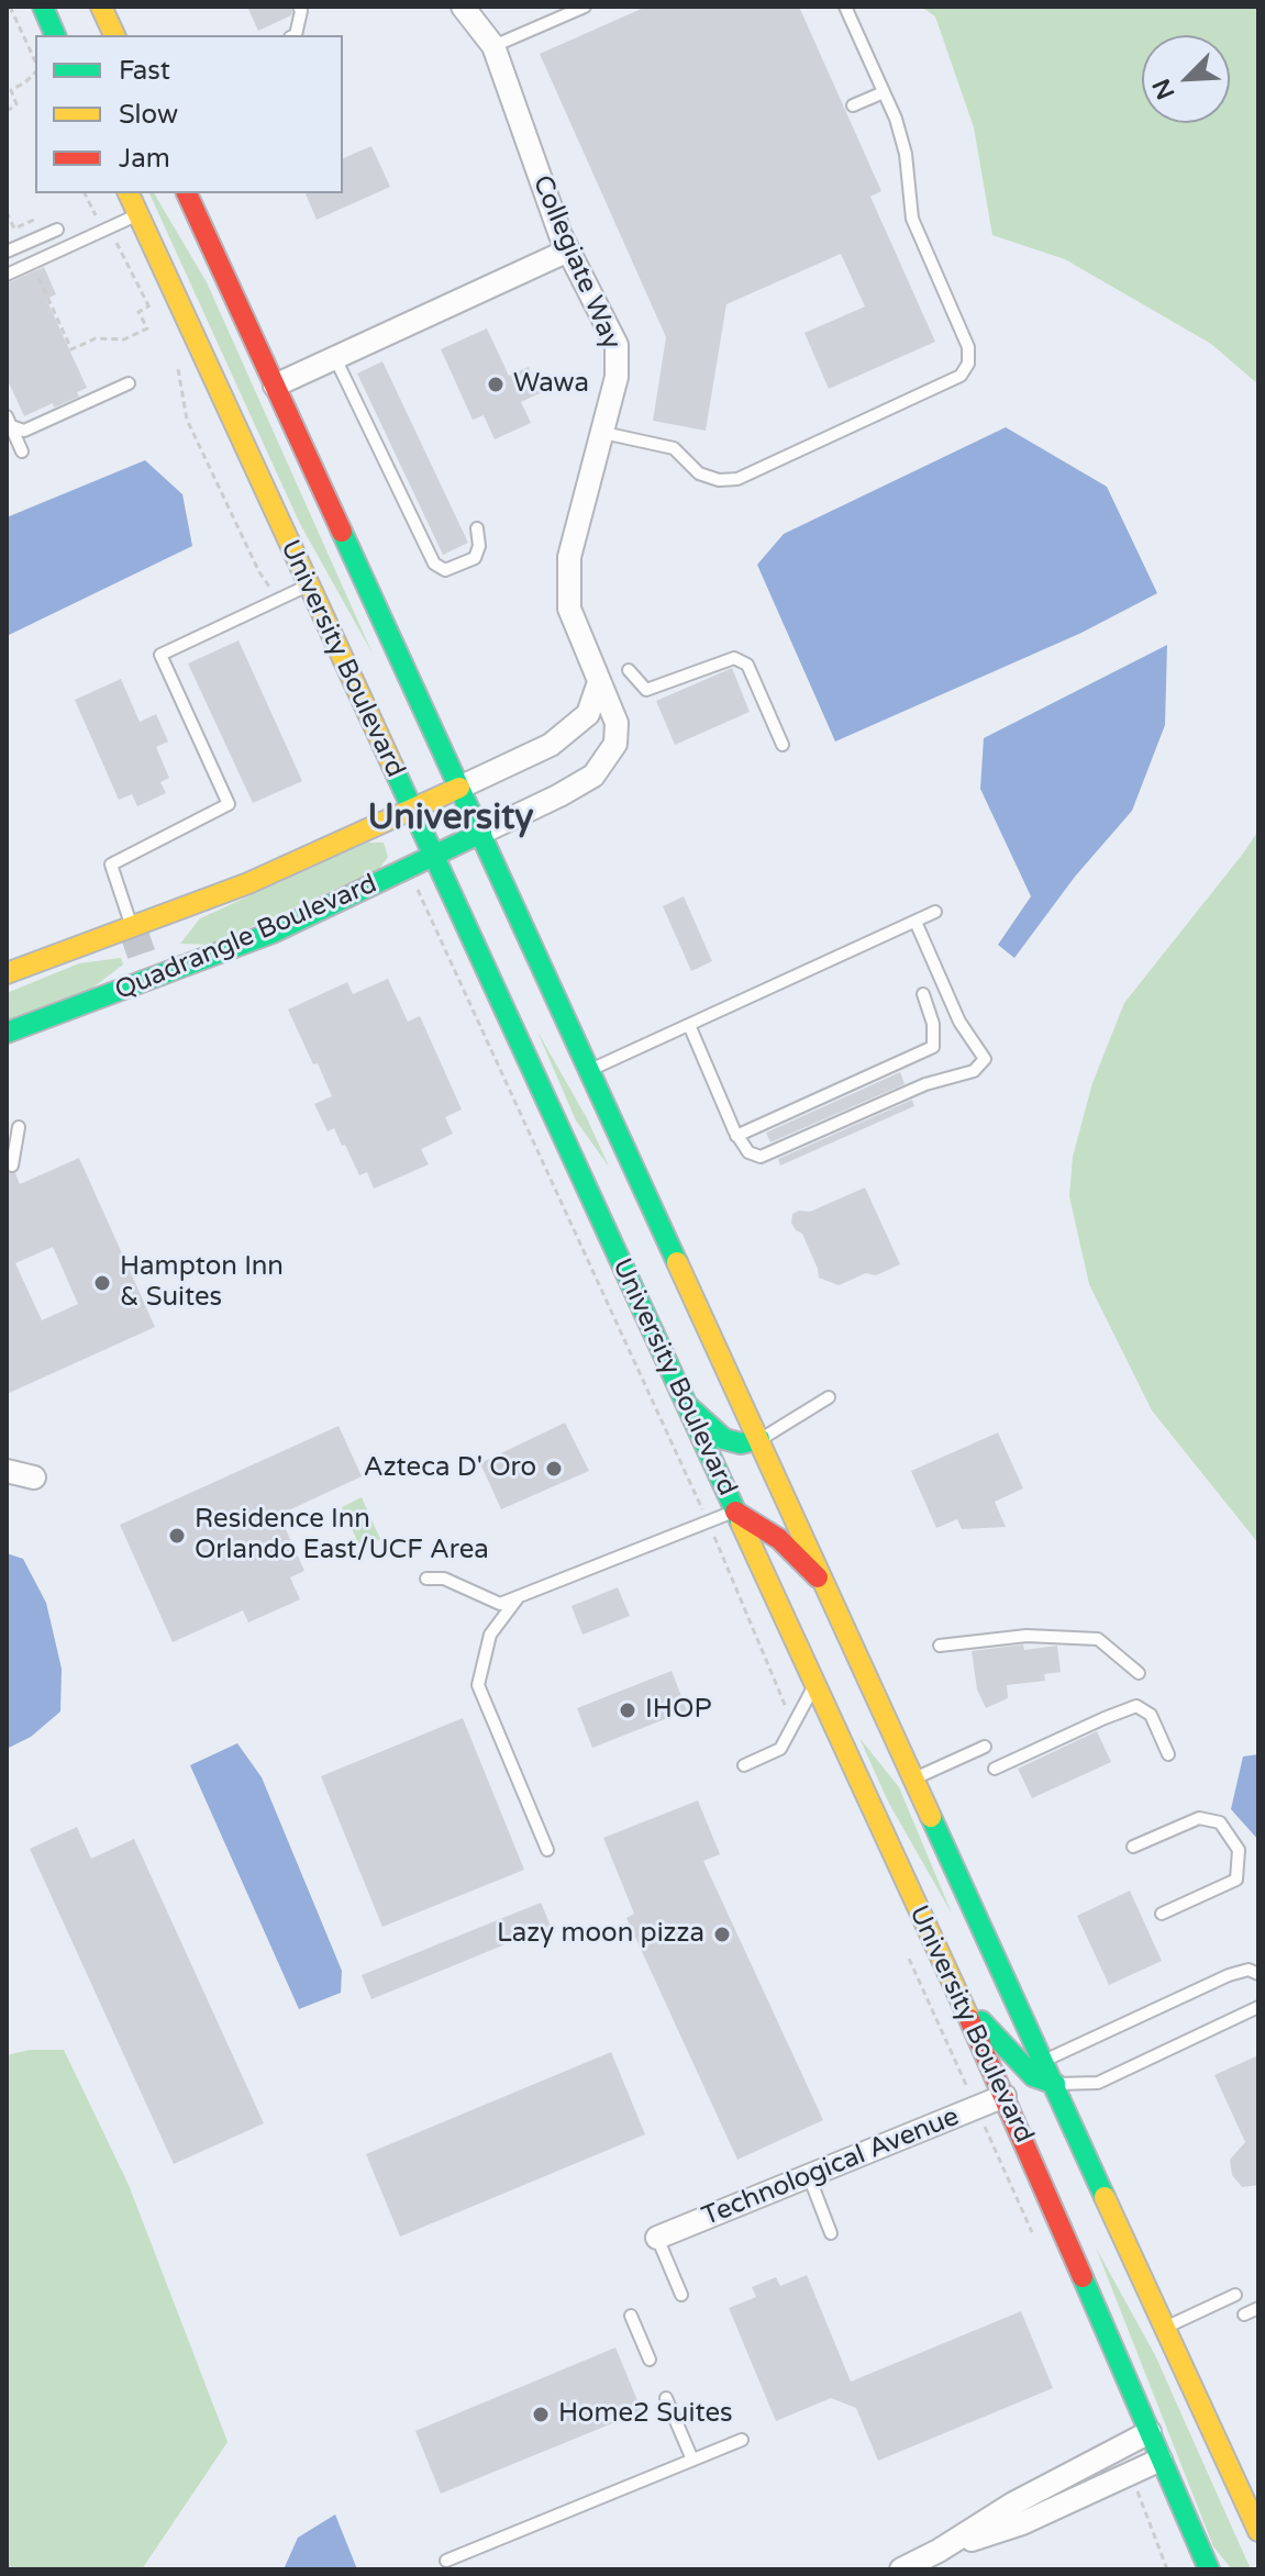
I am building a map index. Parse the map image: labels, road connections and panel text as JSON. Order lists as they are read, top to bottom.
{
  "streets": {
    "main road": ["University Boulevard", "Quadrangle Boulevard"],
    "street": ["Collegiate Way", "Technological Avenue"]
  },
  "crossings": [
    ["Collegiate Way", "University Boulevard"],
    ["Collegiate Way", "Quadrangle Boulevard"],
    ["University Boulevard", "Quadrangle Boulevard"],
    ["University Boulevard", "Technological Avenue"]
  ],
  "districts": ["University"],
  "places": [
    "Wawa",
    "Hampton Inn & Suites",
    "Azteca D' Oro",
    "Residence Inn Orlando East/UCF Area",
    "IHOP",
    "Lazy moon pizza",
    "Home2 Suites"
  ],
  "legend": ["Fast", "Slow", "Jam"],
  "north": "bottom left"
}
